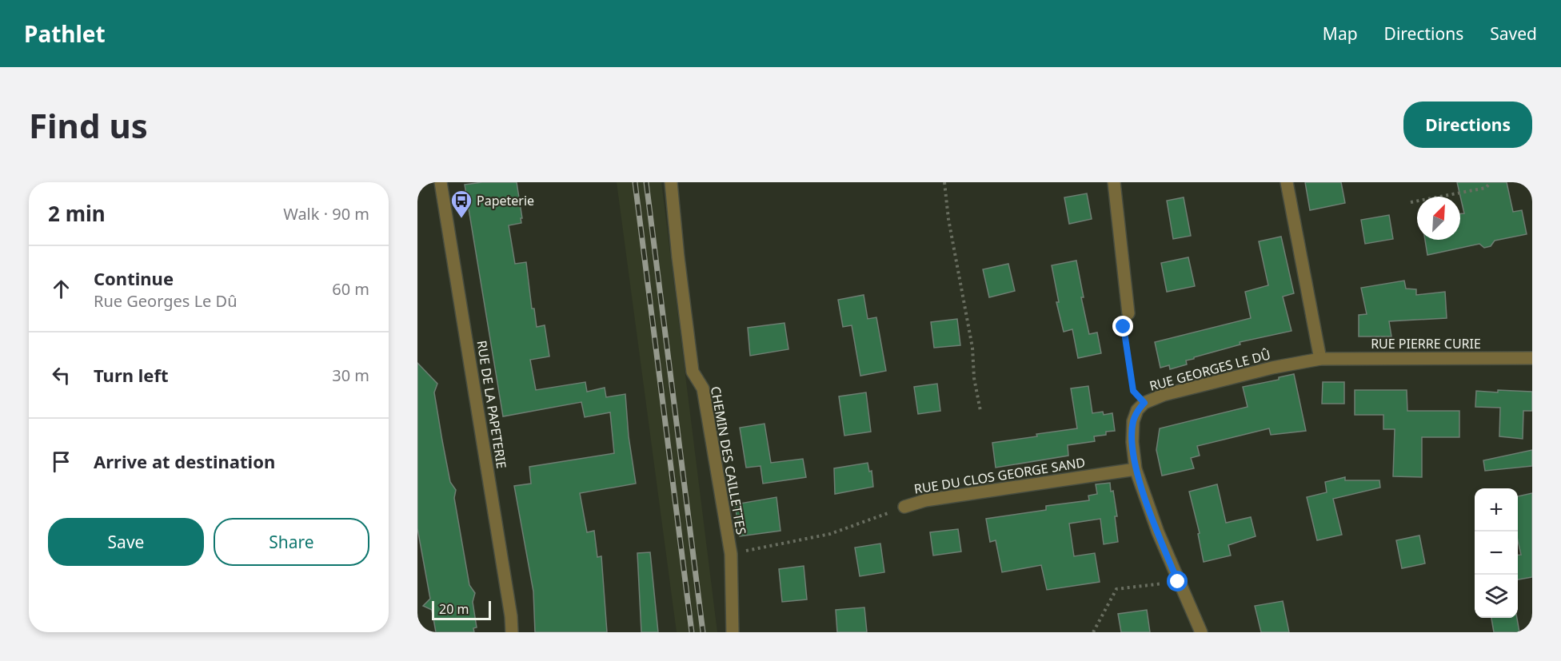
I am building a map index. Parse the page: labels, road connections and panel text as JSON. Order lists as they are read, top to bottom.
{
  "streets": {
    "street": [
      "RUE PIERRE CURIE",
      "RUE GEORGES LE DÛ",
      "RUE DE LA PAPETERIE",
      "CHEMIN DES CAILLETTES",
      "RUE DU CLOS GEORGE SAND"
    ]
  },
  "crossings": [
    ["RUE PIERRE CURIE", "RUE GEORGES LE DÛ"],
    ["RUE GEORGES LE DÛ", "RUE DU CLOS GEORGE SAND"],
    ["CHEMIN DES CAILLETTES", "RUE DU CLOS GEORGE SAND"]
  ],
  "places": {
    "bus stop": ["Papeterie"]
  },
  "scale_bar": "20 m",
  "north": "top right",
  "page": {
    "header": "Pathlet",
    "nav": ["Map", "Directions", "Saved"],
    "buttons": [
      "Directions",
      ["Save", "Share"]
    ],
    "title": "Find us",
    "heading": ["2 min", "Walk · 90 m"],
    "list": [
      ["Continue", "Rue Georges Le Dû", "60 m"],
      ["Turn left", "30 m"],
      "Arrive at destination"
    ],
    "map_buttons": ["+", "−"],
    "scale": "20 m"
  }
}
